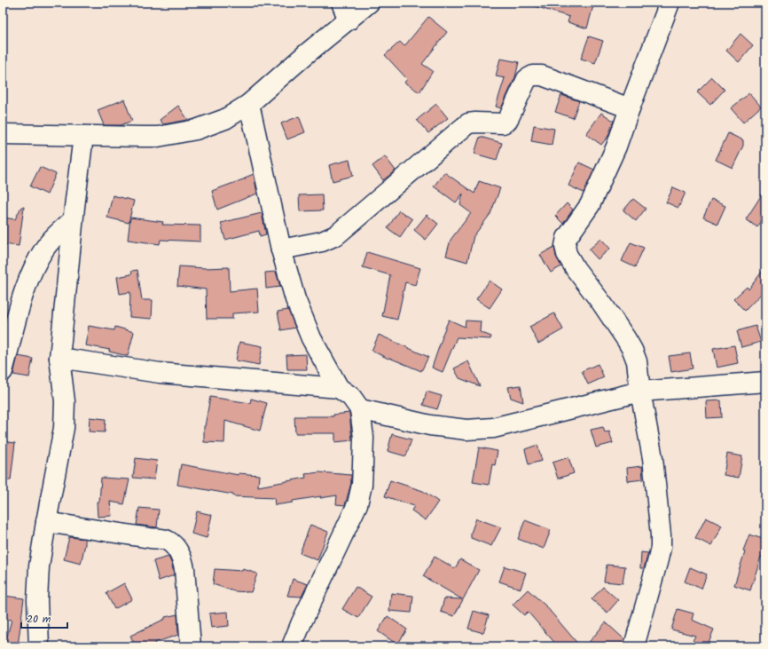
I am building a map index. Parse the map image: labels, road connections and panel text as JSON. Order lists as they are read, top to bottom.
{
  "scale_bar": "20 m"
}
